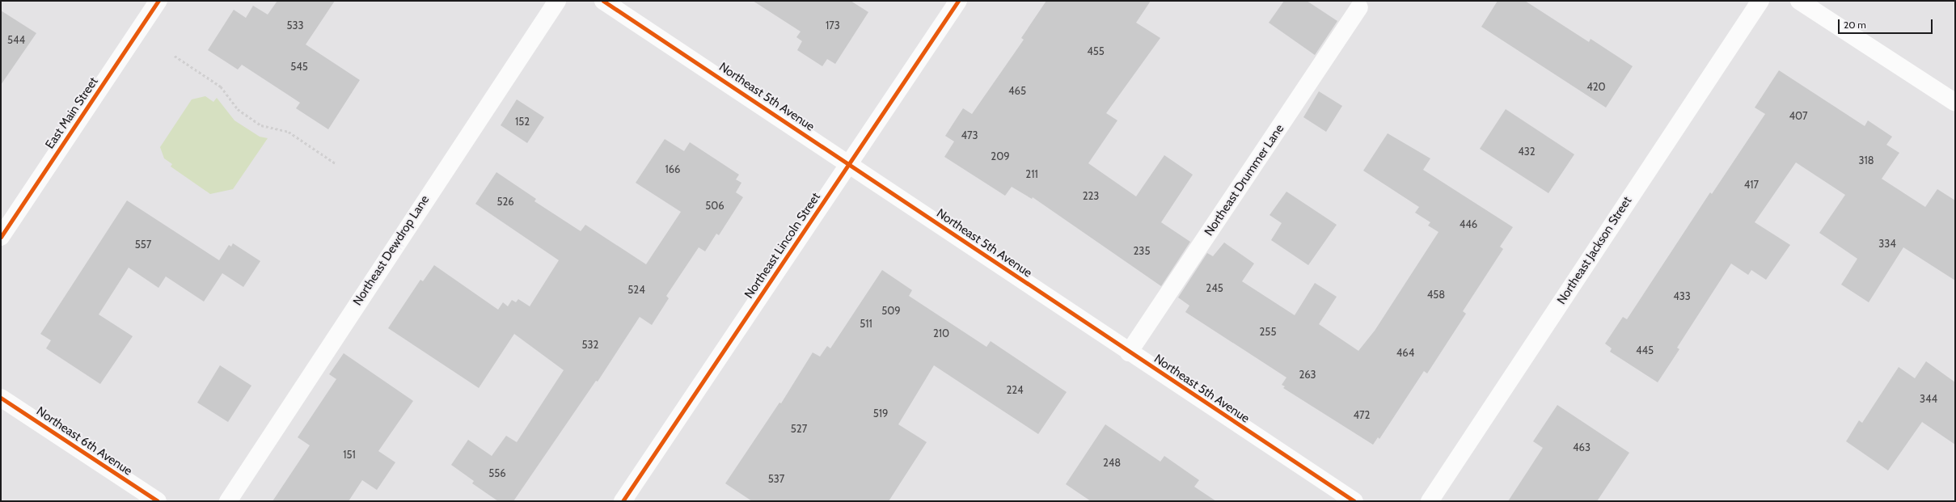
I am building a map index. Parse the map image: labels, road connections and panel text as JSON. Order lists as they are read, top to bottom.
{
  "streets": {
    "street": [
      "Northeast 5th Avenue",
      "East Main Street",
      "Northeast Drummer Lane",
      "Northeast Lincoln Street",
      "Northeast Dewdrop Lane",
      "Northeast Jackson Street",
      "Northeast 6th Avenue"
    ]
  },
  "crossings": [
    ["Northeast 5th Avenue", "Northeast Drummer Lane"],
    ["Northeast 5th Avenue", "Northeast Lincoln Street"]
  ],
  "house_numbers": [
    "533",
    "173",
    "544",
    "455",
    "545",
    "420",
    "465",
    "407",
    "152",
    "473",
    "432",
    "209",
    "318",
    "166",
    "211",
    "417",
    "223",
    "526",
    "506",
    "446",
    "334",
    "557",
    "235",
    "245",
    "524",
    "458",
    "433",
    "509",
    "511",
    "255",
    "210",
    "532",
    "445",
    "464",
    "263",
    "224",
    "344",
    "519",
    "472",
    "527",
    "463",
    "151",
    "248",
    "556",
    "537"
  ],
  "scale_bar": "20 m"
}
